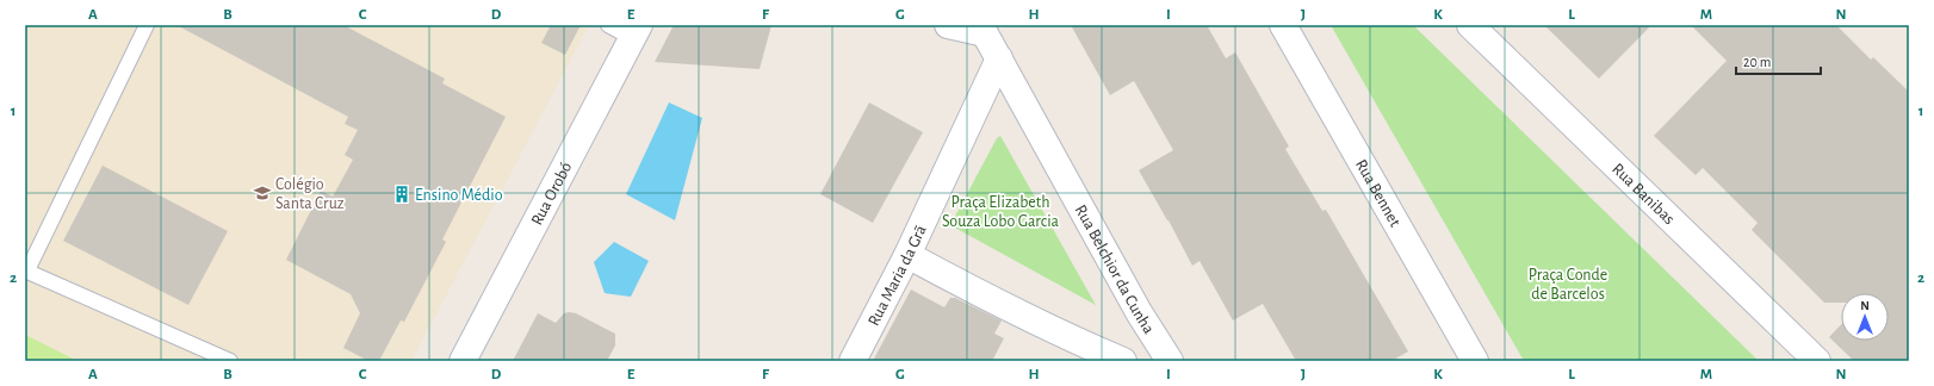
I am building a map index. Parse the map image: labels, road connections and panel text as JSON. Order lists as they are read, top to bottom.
{
  "streets": {
    "street": [
      "Rua Orobó",
      "Rua Bennet",
      "Rua Banibas",
      "Rua Belchior da Cunha",
      "Rua Maria da Grã"
    ]
  },
  "crossings": [
    ["Rua Belchior da Cunha", "Rua Maria da Grã"]
  ],
  "parks": ["Praça Elizabeth Souza Lobo Garcia", "Praça Conde de Barcelos"],
  "places": {
    "school or university": ["Colégio Santa Cruz"],
    "building": ["Ensino Médio"]
  },
  "scale_bar": "20 m",
  "north": "top",
  "grid": {
    "columns": [
      "A",
      "B",
      "C",
      "D",
      "E",
      "F",
      "G",
      "H",
      "I",
      "J",
      "K",
      "L",
      "M",
      "N"
    ],
    "rows": ["1", "2"]
  }
}
